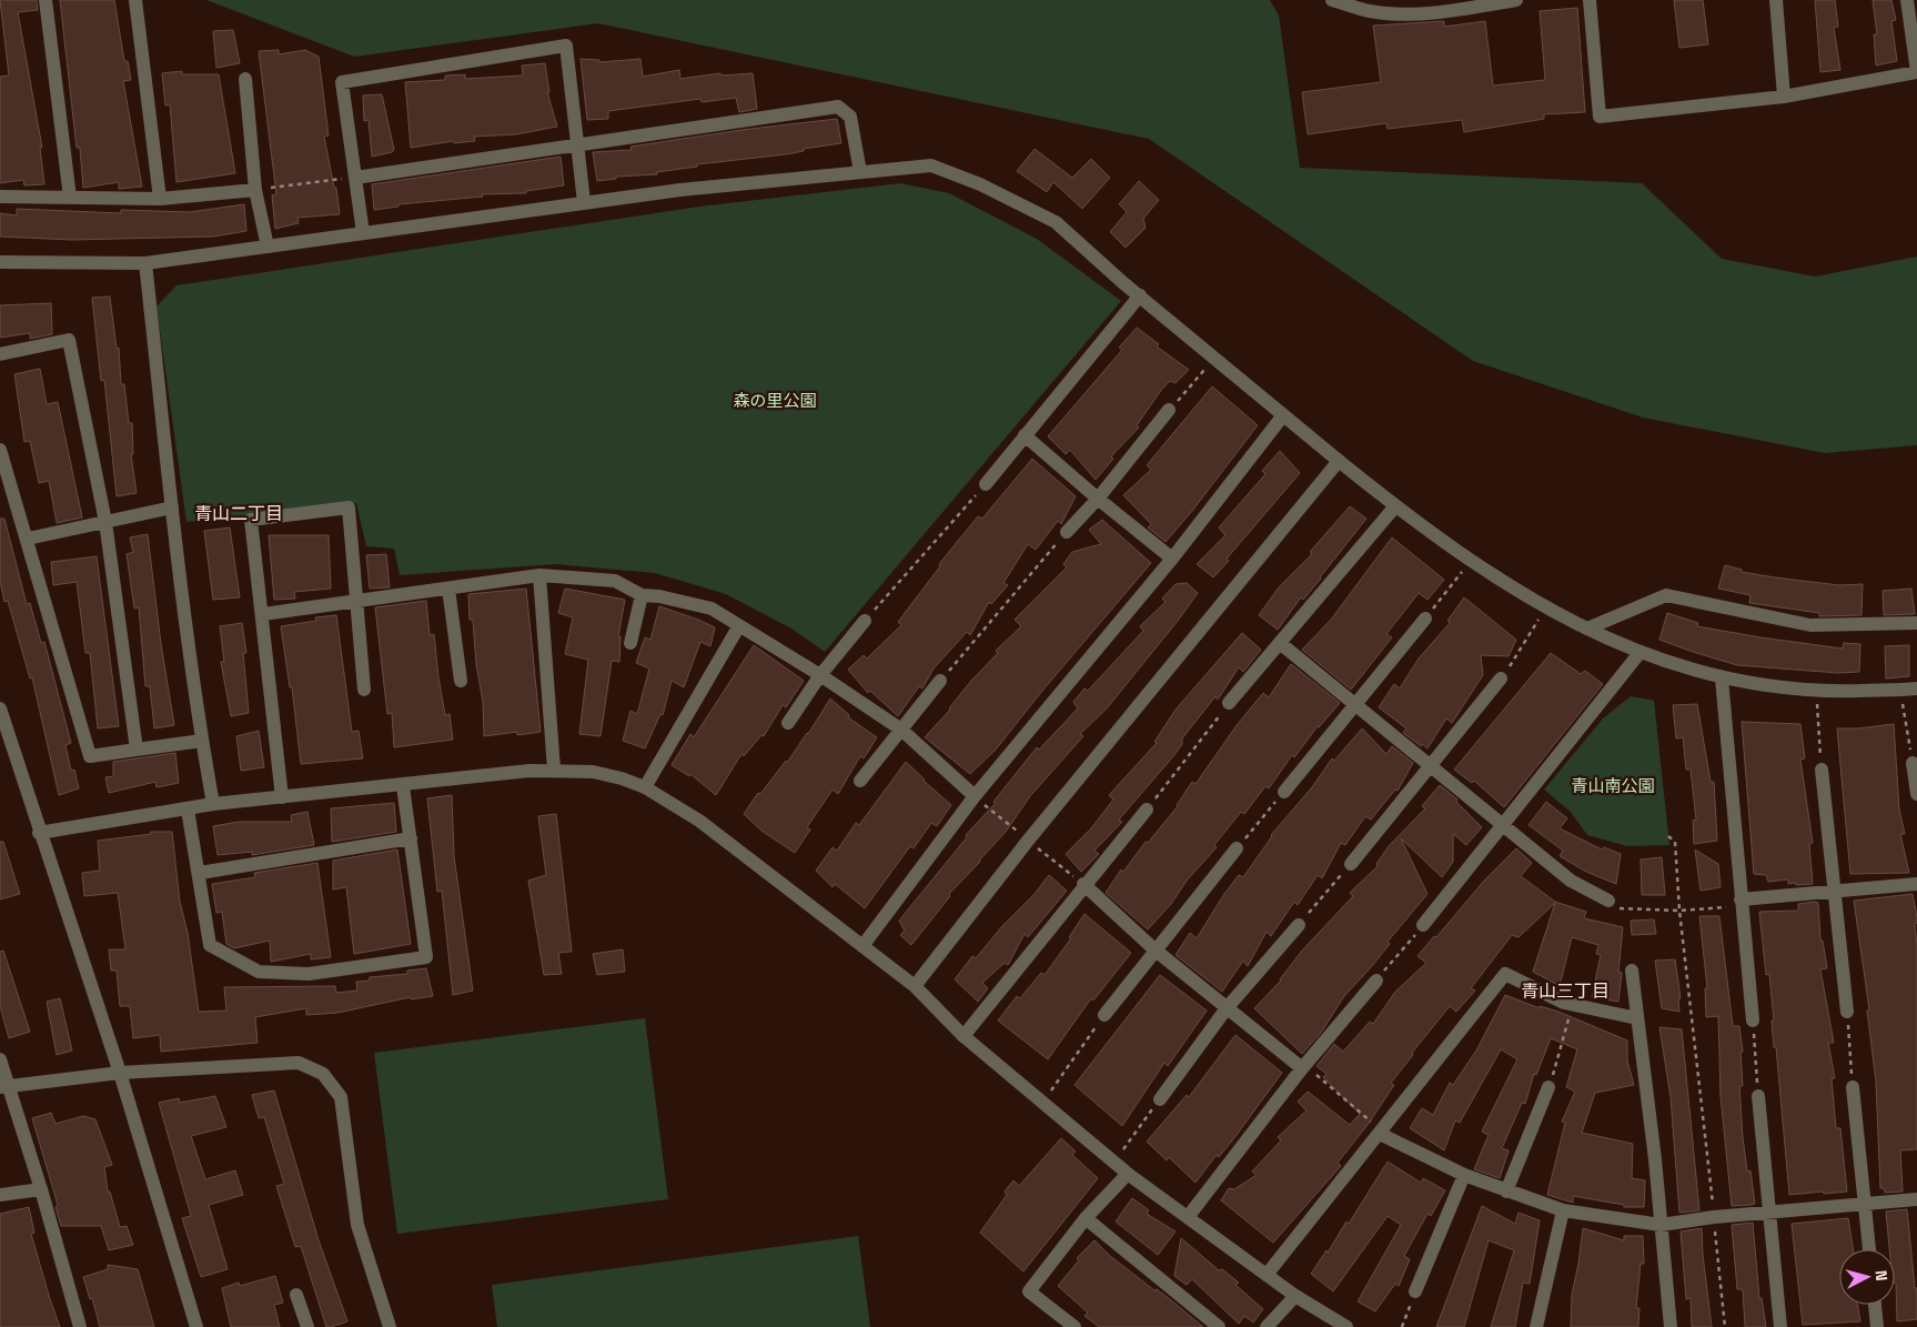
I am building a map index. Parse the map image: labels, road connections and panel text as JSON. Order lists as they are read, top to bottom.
{
  "districts": ["青山二丁目", "青山三丁目"],
  "parks": ["森の里公園", "青山南公園"],
  "north": "right"
}
